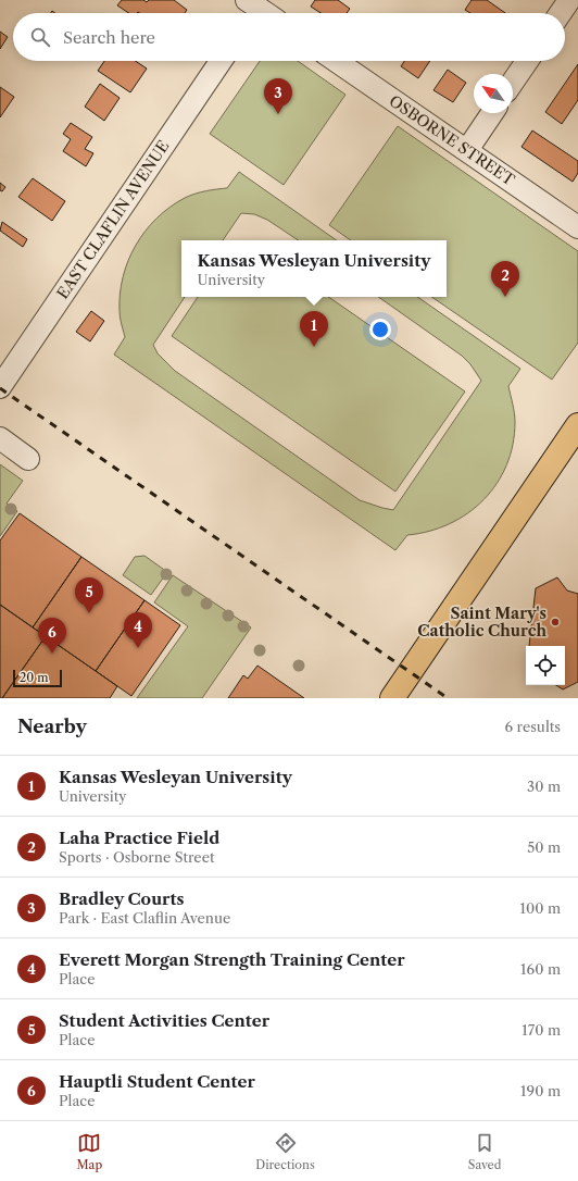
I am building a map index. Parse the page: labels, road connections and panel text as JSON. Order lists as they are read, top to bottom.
{
  "streets": {
    "street": ["OSBORNE STREET", "EAST CLAFLIN AVENUE"]
  },
  "places": ["Saint Mary's Catholic Church"],
  "scale_bar": "20 m",
  "north": "top left",
  "page": {
    "search": "Search here",
    "pins": [
      "3",
      "2",
      "1",
      "5",
      "4",
      "6"
    ],
    "popup": ["Kansas Wesleyan University", "University"],
    "scale": "20 m",
    "heading": ["Nearby", "6 results"],
    "list": [
      {
        "mark": "1",
        "name": "Kansas Wesleyan University",
        "note": "University",
        "value": "30 m"
      },
      {
        "mark": "2",
        "name": "Laha Practice Field",
        "note": "Sports · Osborne Street",
        "value": "50 m"
      },
      {
        "mark": "3",
        "name": "Bradley Courts",
        "note": "Park · East Claflin Avenue",
        "value": "100 m"
      },
      {
        "mark": "4",
        "name": "Everett Morgan Strength Training Center",
        "note": "Place",
        "value": "160 m"
      },
      {
        "mark": "5",
        "name": "Student Activities Center",
        "note": "Place",
        "value": "170 m"
      },
      {
        "mark": "6",
        "name": "Hauptli Student Center",
        "note": "Place",
        "value": "190 m"
      }
    ],
    "nav": ["Map", "Directions", "Saved"]
  }
}
